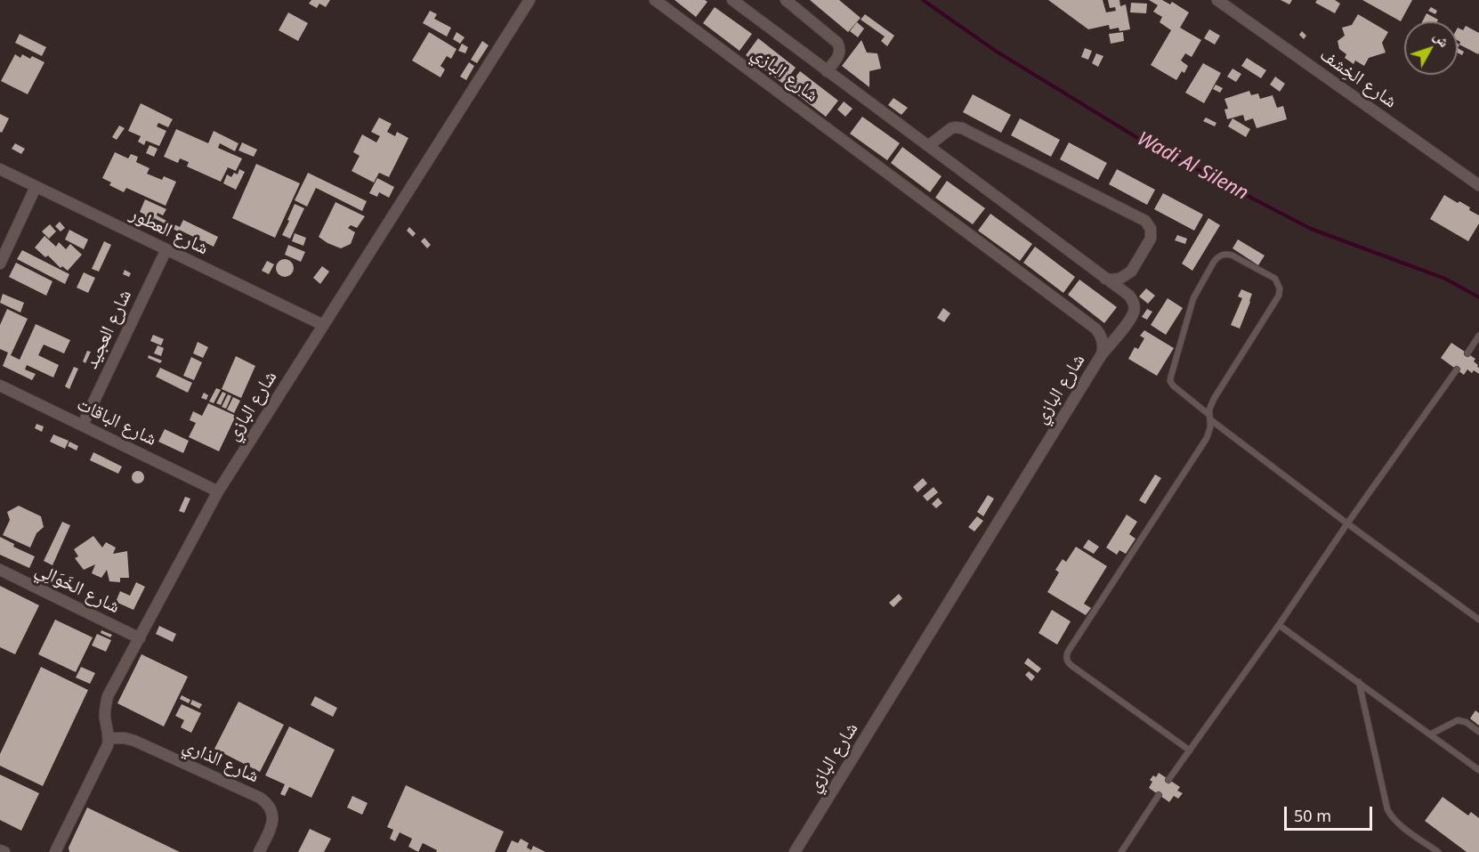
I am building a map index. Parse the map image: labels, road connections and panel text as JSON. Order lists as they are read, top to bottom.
{
  "streets": {
    "street": [
      "شارع البازي",
      "شارع الخِشف",
      "شارع العطور",
      "شارع العجيد",
      "شارع الباقات",
      "شارع الخَوَالِي",
      "شارع الذاري"
    ]
  },
  "crossings": [
    ["شارع البازي", "شارع العطور"],
    ["شارع البازي", "شارع الباقات"],
    ["شارع البازي", "شارع الخَوَالِي"],
    ["شارع البازي", "شارع الذاري"],
    ["شارع العطور", "شارع العجيد"],
    ["شارع العجيد", "شارع الباقات"]
  ],
  "water": ["Wadi Al Silenn"],
  "scale_bar": "50 m",
  "north": "top right"
}
